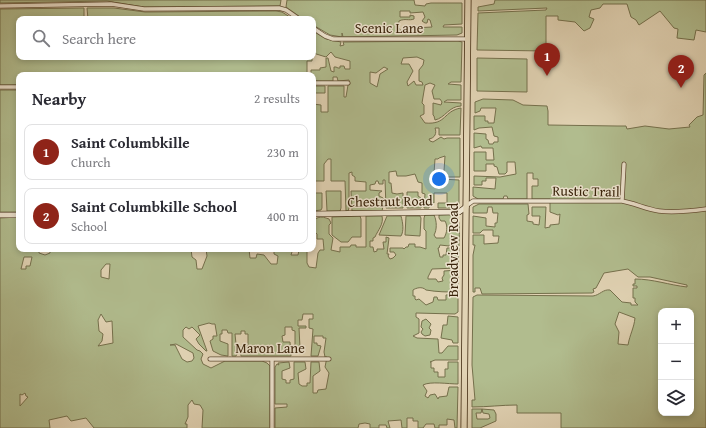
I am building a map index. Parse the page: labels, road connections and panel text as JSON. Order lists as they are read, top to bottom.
{
  "streets": {
    "main road": ["Broadview Road"],
    "street": [
      "Scenic Lane",
      "Rustic Trail",
      "Chestnut Road",
      "Maron Lane"
    ]
  },
  "crossings": [
    ["Scenic Lane", "Broadview Road"],
    ["Rustic Trail", "Chestnut Road"],
    ["Rustic Trail", "Broadview Road"],
    ["Chestnut Road", "Broadview Road"]
  ],
  "page": {
    "search": "Search here",
    "pins": ["1", "2"],
    "heading": ["Nearby", "2 results"],
    "list": [
      {
        "mark": "1",
        "name": "Saint Columbkille",
        "note": "Church",
        "value": "230 m"
      },
      {
        "mark": "2",
        "name": "Saint Columbkille School",
        "note": "School",
        "value": "400 m"
      }
    ],
    "map_buttons": ["+", "−"]
  }
}
